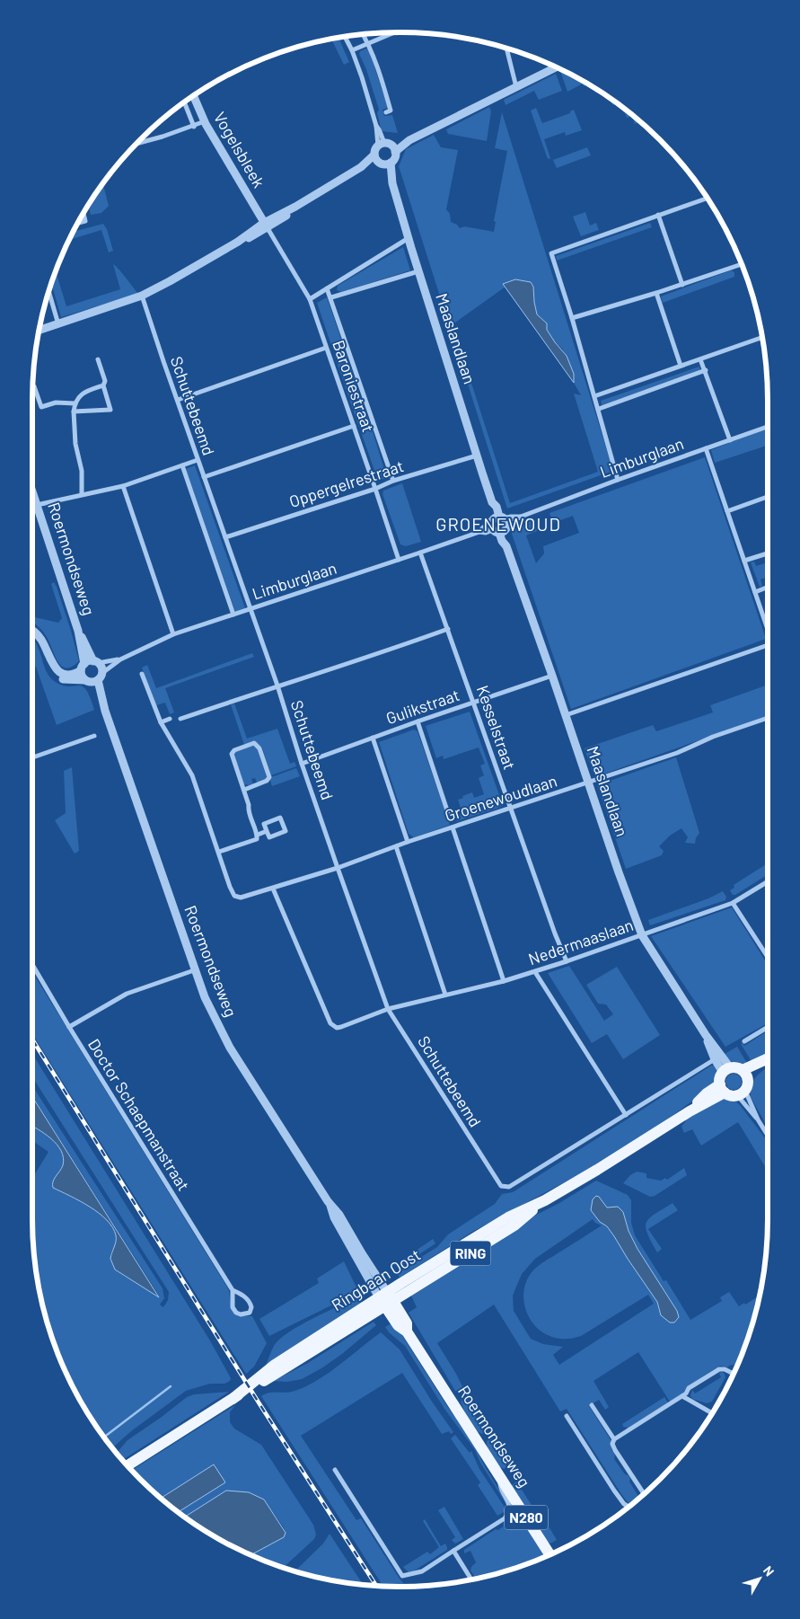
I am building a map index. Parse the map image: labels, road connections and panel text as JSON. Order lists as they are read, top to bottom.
{
  "streets": {
    "main road": [
      "Roermondseweg",
      "RING",
      "Ringbaan Oost",
      "N280"
    ],
    "street": [
      "Vogelsbleek",
      "Maaslandlaan",
      "Baroniestraat",
      "Schuttebeemd",
      "Limburglaan",
      "Oppergelrestraat",
      "Gulikstraat",
      "Kesselstraat",
      "Groenewoudlaan",
      "Nedermaaslaan",
      "Doctor Schaepmanstraat"
    ]
  },
  "crossings": [
    ["Vogelsbleek", "Baroniestraat"],
    ["Maaslandlaan", "Limburglaan"],
    ["Maaslandlaan", "Oppergelrestraat"],
    ["Maaslandlaan", "Gulikstraat"],
    ["Maaslandlaan", "Groenewoudlaan"],
    ["Maaslandlaan", "Nedermaaslaan"],
    ["Maaslandlaan", "Ringbaan Oost"],
    ["Baroniestraat", "Limburglaan"],
    ["Baroniestraat", "Oppergelrestraat"],
    ["Schuttebeemd", "Limburglaan"],
    ["Schuttebeemd", "Oppergelrestraat"],
    ["Schuttebeemd", "Gulikstraat"],
    ["Schuttebeemd", "Groenewoudlaan"],
    ["Schuttebeemd", "Nedermaaslaan"],
    ["Limburglaan", "Roermondseweg"],
    ["Limburglaan", "Kesselstraat"],
    ["Roermondseweg", "Ringbaan Oost"],
    ["Gulikstraat", "Kesselstraat"],
    ["Kesselstraat", "Groenewoudlaan"],
    ["Kesselstraat", "Nedermaaslaan"],
    ["Groenewoudlaan", "Nedermaaslaan"]
  ],
  "districts": ["GROENEWOUD"],
  "north": "top right"
}
